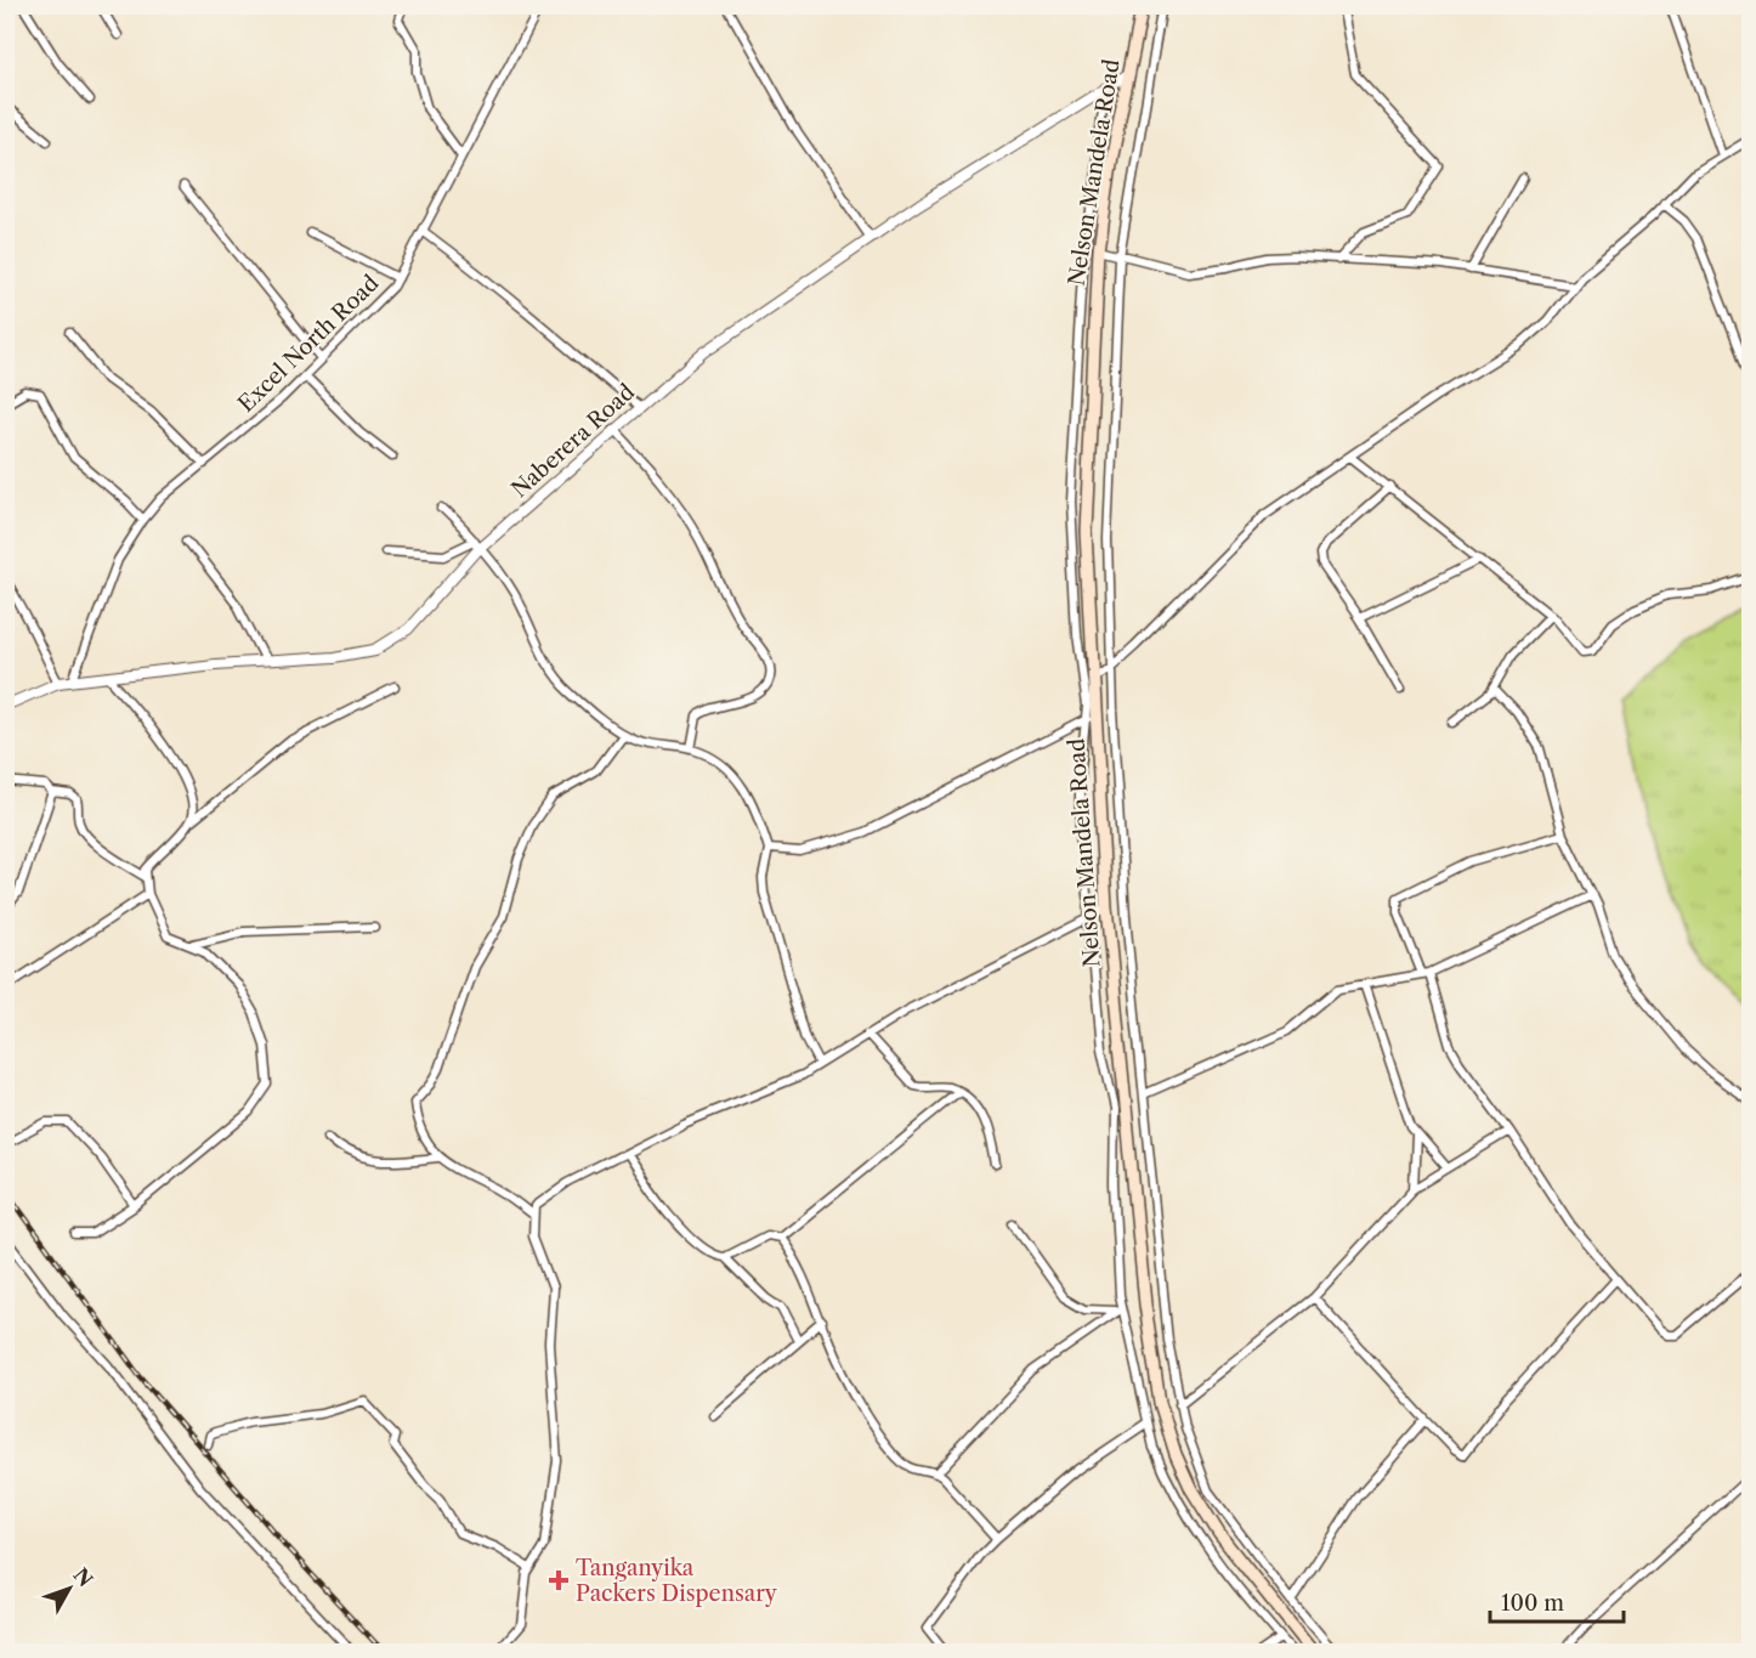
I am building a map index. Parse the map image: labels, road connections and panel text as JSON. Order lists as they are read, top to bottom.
{
  "streets": {
    "main road": ["Nelson Mandela Road"],
    "street": ["Excel North Road", "Naberera Road"]
  },
  "crossings": [
    ["Nelson Mandela Road", "Naberera Road"],
    ["Excel North Road", "Naberera Road"]
  ],
  "places": {
    "health": ["Tanganyika Packers Dispensary"]
  },
  "scale_bar": "100 m",
  "north": "top right"
}
